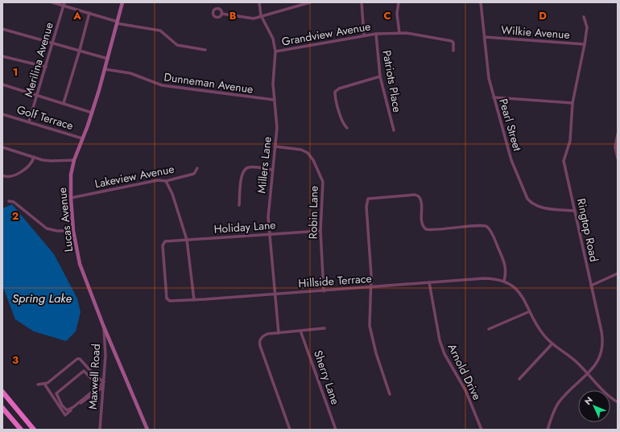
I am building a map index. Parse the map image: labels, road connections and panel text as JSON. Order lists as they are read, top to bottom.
{
  "streets": {
    "street": [
      "Wilkie Avenue",
      "Grandview Avenue",
      "Merilina Avenue",
      "Patriots Place",
      "Dunneman Avenue",
      "Golf Terrace",
      "Pearl Street",
      "Millers Lane",
      "Lakeview Avenue",
      "Robin Lane",
      "Lucas Avenue",
      "Holiday Lane",
      "Ringtop Road",
      "Hillside Terrace",
      "Arnold Drive",
      "Maxwell Road",
      "Sherry Lane"
    ]
  },
  "crossings": [
    ["Wilkie Avenue", "Pearl Street"],
    ["Wilkie Avenue", "Ringtop Road"],
    ["Grandview Avenue", "Patriots Place"],
    ["Grandview Avenue", "Millers Lane"],
    ["Merilina Avenue", "Golf Terrace"],
    ["Dunneman Avenue", "Millers Lane"],
    ["Dunneman Avenue", "Lucas Avenue"],
    ["Golf Terrace", "Lucas Avenue"],
    ["Pearl Street", "Ringtop Road"],
    ["Millers Lane", "Robin Lane"],
    ["Millers Lane", "Holiday Lane"],
    ["Millers Lane", "Hillside Terrace"],
    ["Lakeview Avenue", "Lucas Avenue"],
    ["Robin Lane", "Holiday Lane"],
    ["Robin Lane", "Hillside Terrace"],
    ["Lucas Avenue", "Maxwell Road"],
    ["Holiday Lane", "Hillside Terrace"],
    ["Hillside Terrace", "Arnold Drive"]
  ],
  "water": ["Spring Lake"],
  "north": "top left",
  "grid": {
    "columns": [
      "A",
      "B",
      "C",
      "D"
    ],
    "rows": ["1", "2", "3"]
  }
}
